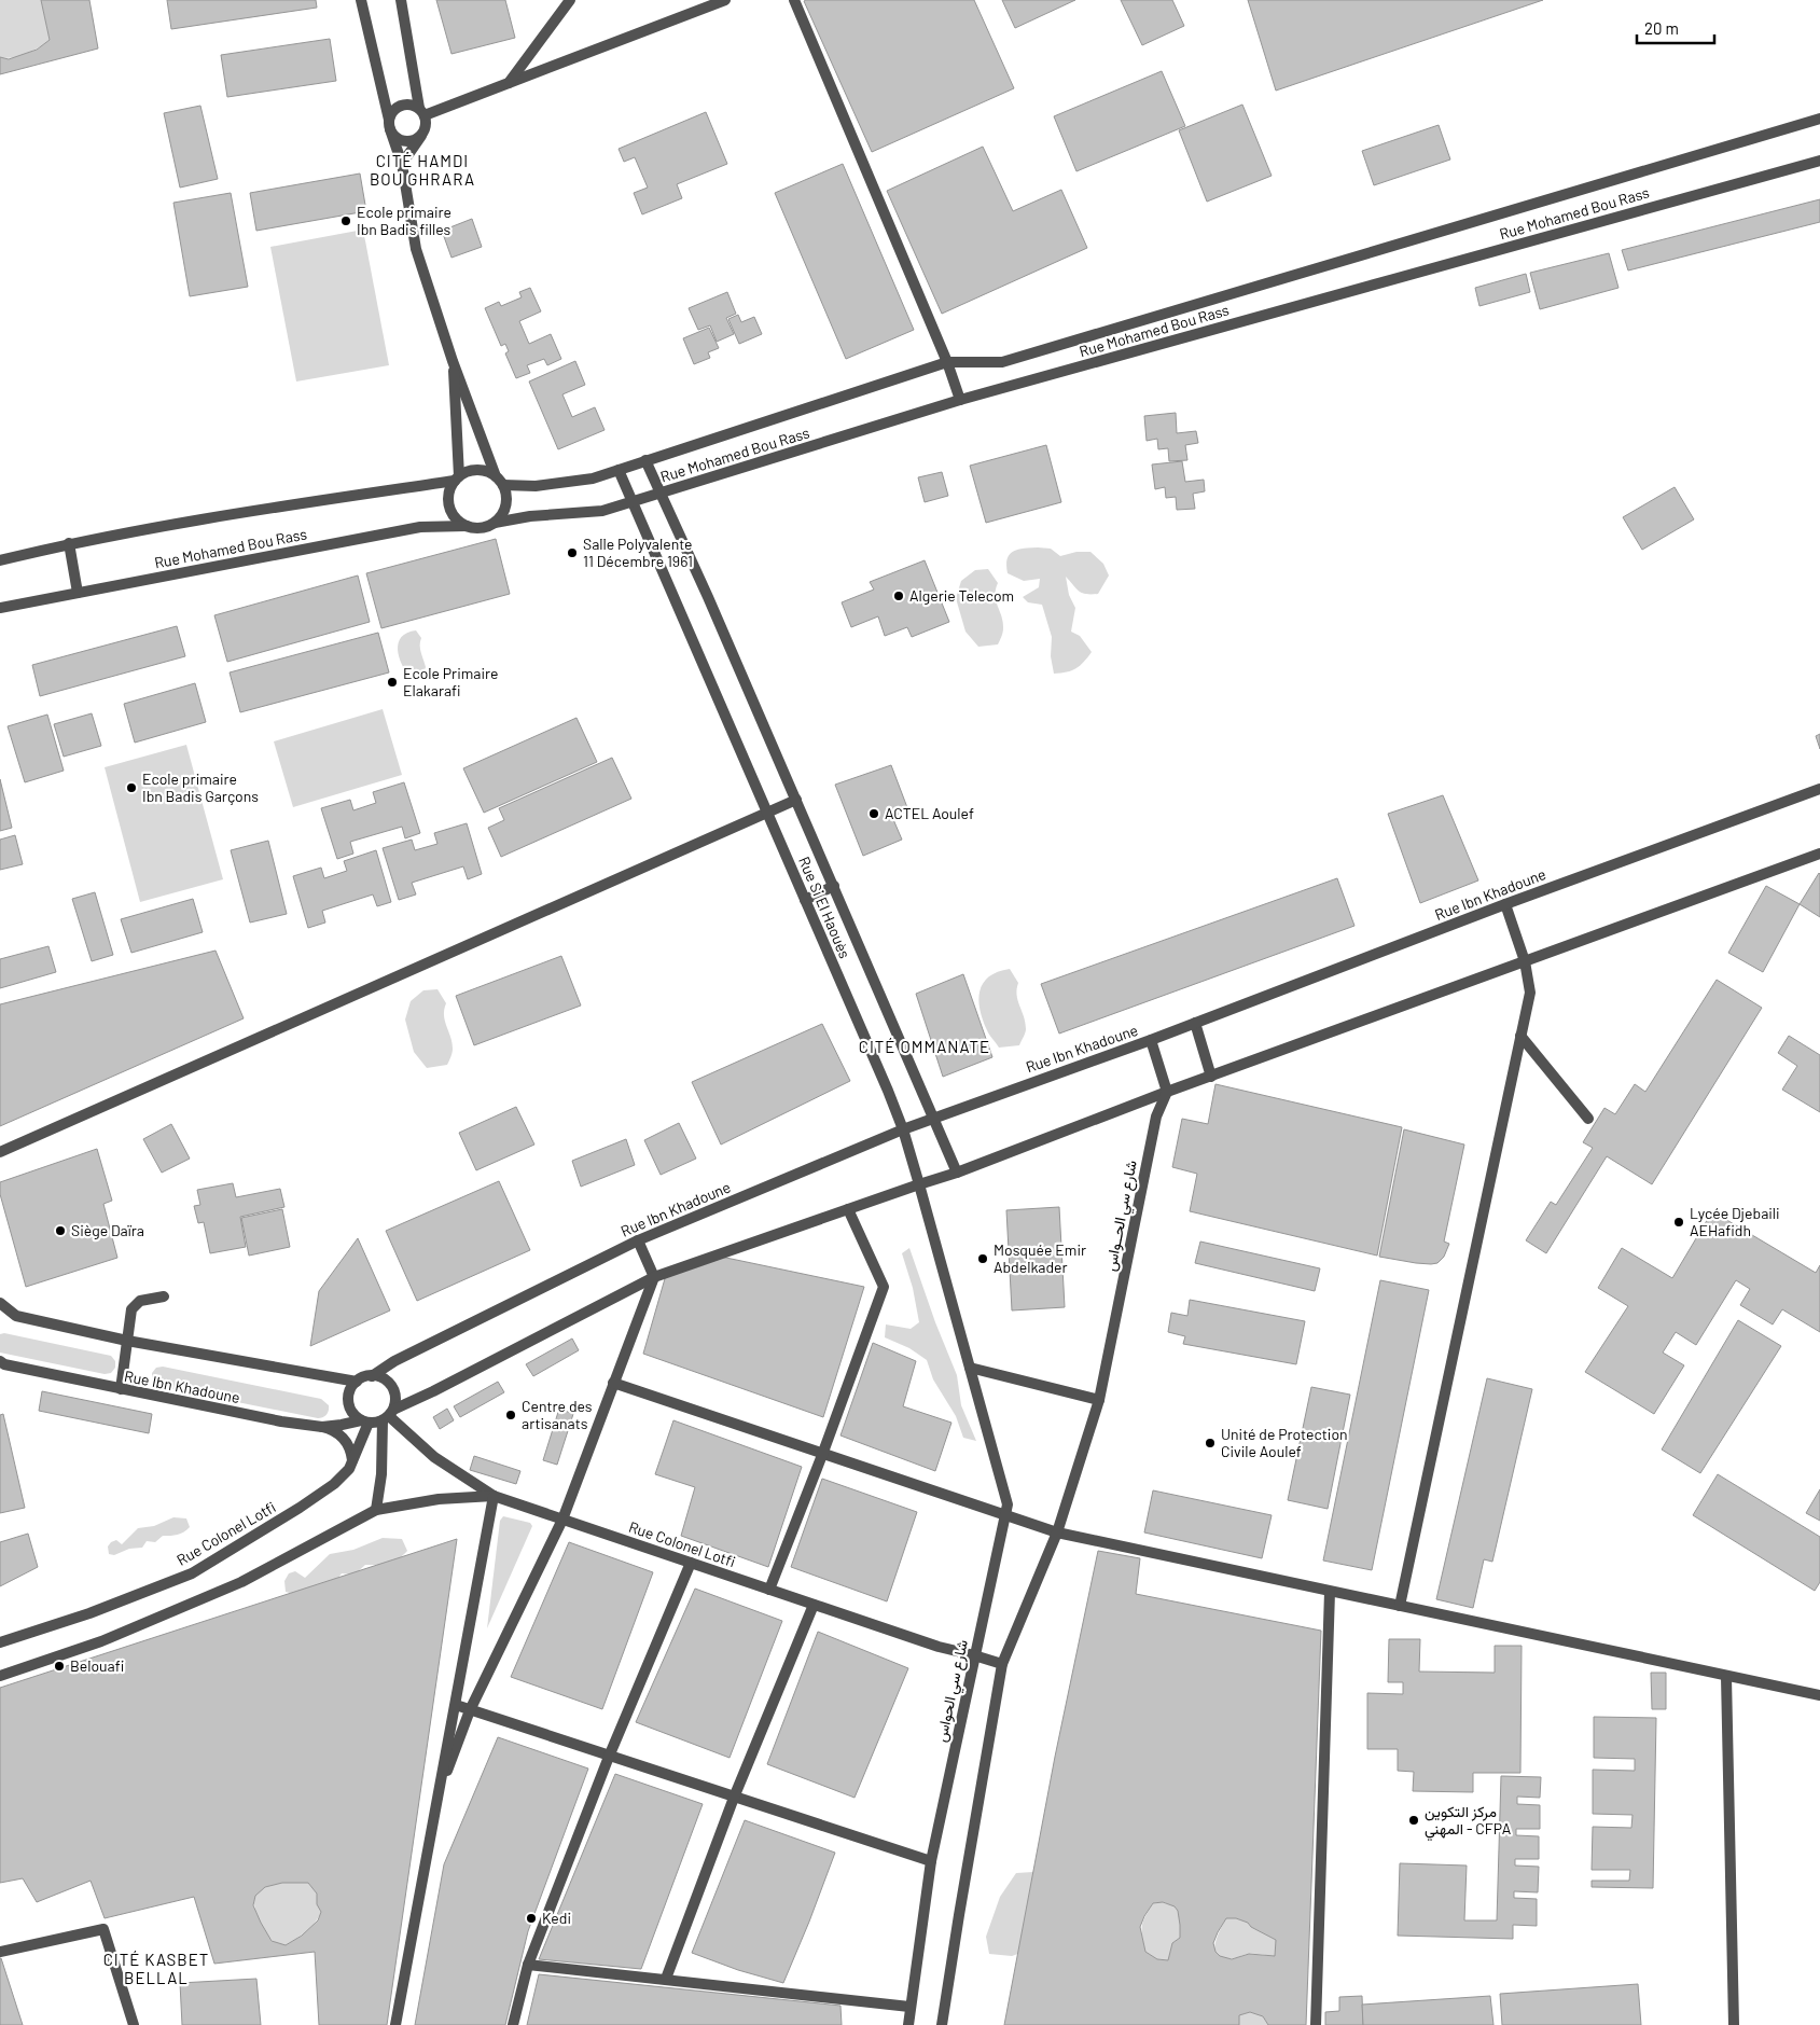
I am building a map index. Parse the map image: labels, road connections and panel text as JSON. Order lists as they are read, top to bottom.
{
  "streets": {
    "street": [
      "Rue Mohamed Bou Rass",
      "Rue Ibn Khadoune",
      "Rue Si El Haouès",
      "شارع سي الحــواس",
      "Rue Colonel Lotfi",
      "شارع سي الحواس"
    ]
  },
  "crossings": [
    ["Rue Mohamed Bou Rass", "Rue Si El Haouès"],
    ["Rue Ibn Khadoune", "Rue Si El Haouès"],
    ["Rue Ibn Khadoune", "Rue Colonel Lotfi"],
    ["Rue Si El Haouès", "شارع سي الحواس"],
    ["Rue Colonel Lotfi", "شارع سي الحواس"]
  ],
  "districts": ["CITÉ HAMDI BOU GHRARA", "CITÉ OMMANATE", "CITÉ KASBET BELLAL"],
  "places": [
    "Ecole primaire Ibn Badis filles",
    "Salle Polyvalente 11 Décembre 1961",
    "Algerie Telecom",
    "Ecole Primaire Elakarafi",
    "Ecole primaire Ibn Badis Garçons",
    "ACTEL Aoulef",
    "Lycée Djebaili AEHafidh",
    "Siège Daïra",
    "Mosquée Emir Abdelkader",
    "Centre des artisanats",
    "Unité de Protection Civile Aoulef",
    "Belouafi",
    "مركز التكوين المهني - CFPA",
    "Kedi"
  ],
  "scale_bar": "20 m"
}
